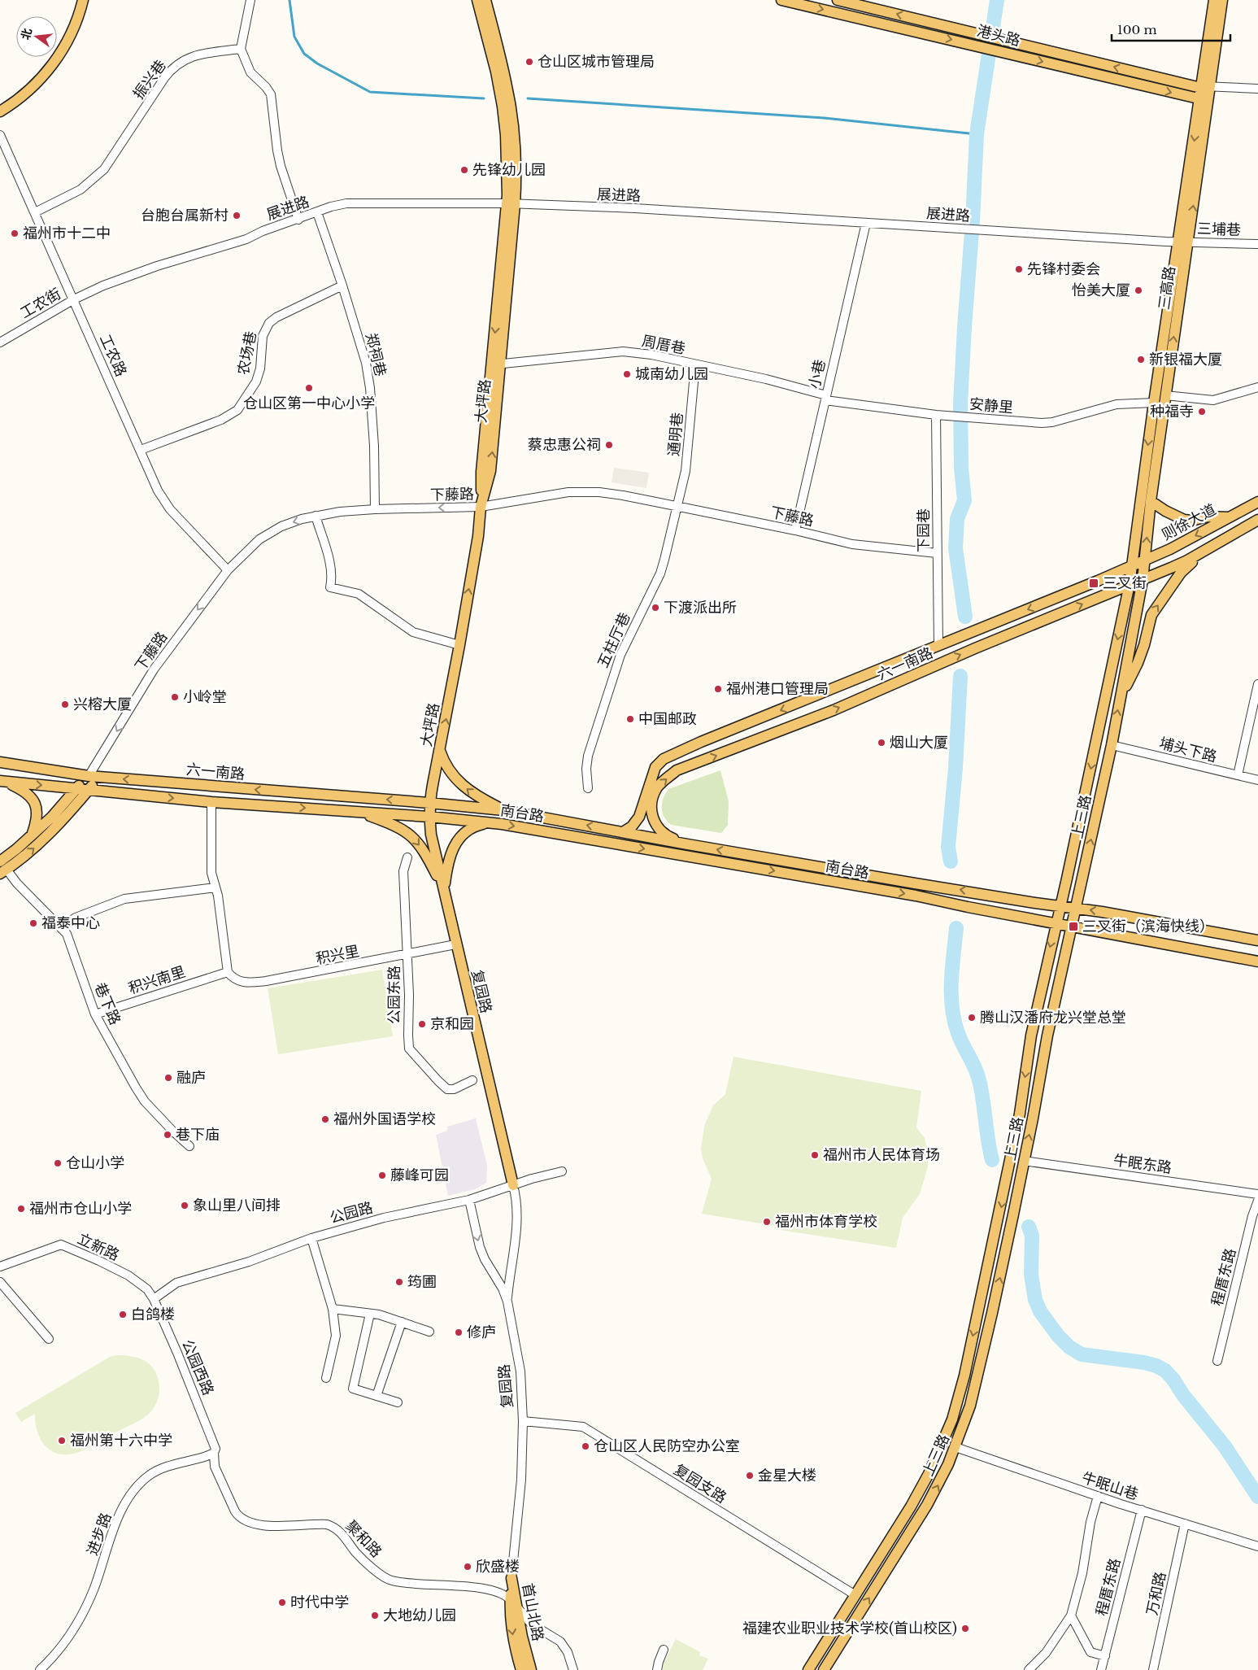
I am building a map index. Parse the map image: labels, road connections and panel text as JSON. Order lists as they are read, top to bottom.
{
  "streets": {
    "main road": [
      "港头路",
      "三高路",
      "大坪路",
      "则徐大道",
      "六一南路",
      "南台路",
      "上三路",
      "复园路",
      "首山北路"
    ],
    "street": [
      "振兴巷",
      "展进路",
      "三埔巷",
      "工农街",
      "周厝巷",
      "农场巷",
      "郑祠巷",
      "工农路",
      "小巷",
      "安静里",
      "通明巷",
      "下藤路",
      "下园巷",
      "五柱厅巷",
      "埔头下路",
      "积兴里",
      "积兴南里",
      "公园东路",
      "巷下路",
      "牛眠东路",
      "公园路",
      "立新路",
      "程厝东路",
      "公园西路",
      "复园支路",
      "牛眠山巷",
      "进步路",
      "聚和路",
      "万和路"
    ]
  },
  "crossings": [
    ["港头路", "三高路"],
    ["振兴巷", "工农路"],
    ["展进路", "三埔巷"],
    ["展进路", "三高路"],
    ["展进路", "工农街"],
    ["展进路", "郑祠巷"],
    ["展进路", "工农路"],
    ["展进路", "小巷"],
    ["展进路", "大坪路"],
    ["三埔巷", "三高路"],
    ["三高路", "安静里"],
    ["三高路", "则徐大道"],
    ["三高路", "六一南路"],
    ["三高路", "上三路"],
    ["工农街", "工农路"],
    ["周厝巷", "小巷"],
    ["周厝巷", "大坪路"],
    ["周厝巷", "安静里"],
    ["周厝巷", "通明巷"],
    ["农场巷", "郑祠巷"],
    ["农场巷", "工农路"],
    ["郑祠巷", "下藤路"],
    ["工农路", "下藤路"],
    ["小巷", "安静里"],
    ["小巷", "下藤路"],
    ["大坪路", "下藤路"],
    ["大坪路", "六一南路"],
    ["大坪路", "南台路"],
    ["大坪路", "复园路"],
    ["安静里", "下园巷"],
    ["通明巷", "下藤路"],
    ["通明巷", "五柱厅巷"],
    ["下藤路", "下园巷"],
    ["下藤路", "五柱厅巷"],
    ["下藤路", "六一南路"],
    ["则徐大道", "六一南路"],
    ["则徐大道", "上三路"],
    ["下园巷", "六一南路"],
    ["六一南路", "南台路"],
    ["六一南路", "上三路"],
    ["六一南路", "复园路"],
    ["埔头下路", "上三路"],
    ["南台路", "上三路"],
    ["南台路", "复园路"],
    ["上三路", "牛眠东路"],
    ["上三路", "复园支路"],
    ["上三路", "牛眠山巷"],
    ["积兴里", "积兴南里"],
    ["积兴里", "复园路"],
    ["积兴里", "公园东路"],
    ["积兴南里", "巷下路"],
    ["复园路", "公园路"],
    ["复园路", "复园支路"],
    ["复园路", "首山北路"],
    ["公园路", "立新路"],
    ["公园路", "公园西路"],
    ["立新路", "公园西路"],
    ["程厝东路", "牛眠山巷"],
    ["公园西路", "进步路"],
    ["公园西路", "聚和路"],
    ["牛眠山巷", "万和路"],
    ["进步路", "聚和路"],
    ["聚和路", "首山北路"]
  ],
  "one_way": ["下藤路"],
  "places": {
    "other": [
      "仓山区城市管理局",
      "先锋幼儿园",
      "台胞台属新村",
      "福州市十二中",
      "先锋村委会",
      "怡美大厦",
      "新银福大厦",
      "城南幼儿园",
      "仓山区第一中心小学",
      "种福寺",
      "蔡忠惠公祠",
      "下渡派出所",
      "福州港口管理局",
      "小岭堂",
      "兴榕大厦",
      "中国邮政",
      "烟山大厦",
      "福泰中心",
      "腾山汉潘府龙兴堂总堂",
      "京和园",
      "融庐",
      "福州外国语学校",
      "巷下庙",
      "福州市人民体育场",
      "仓山小学",
      "藤峰可园",
      "象山里八间排",
      "福州市仓山小学",
      "福州市体育学校",
      "筠圃",
      "白鸽楼",
      "修庐",
      "福州第十六中学",
      "仓山区人民防空办公室",
      "金星大楼",
      "欣盛楼",
      "时代中学",
      "大地幼儿园",
      "福建农业职业技术学校(首山校区)"
    ],
    "transit": ["三叉街", "三叉街（滨海快线）"]
  },
  "scale_bar": "100 m",
  "north": "left"
}
